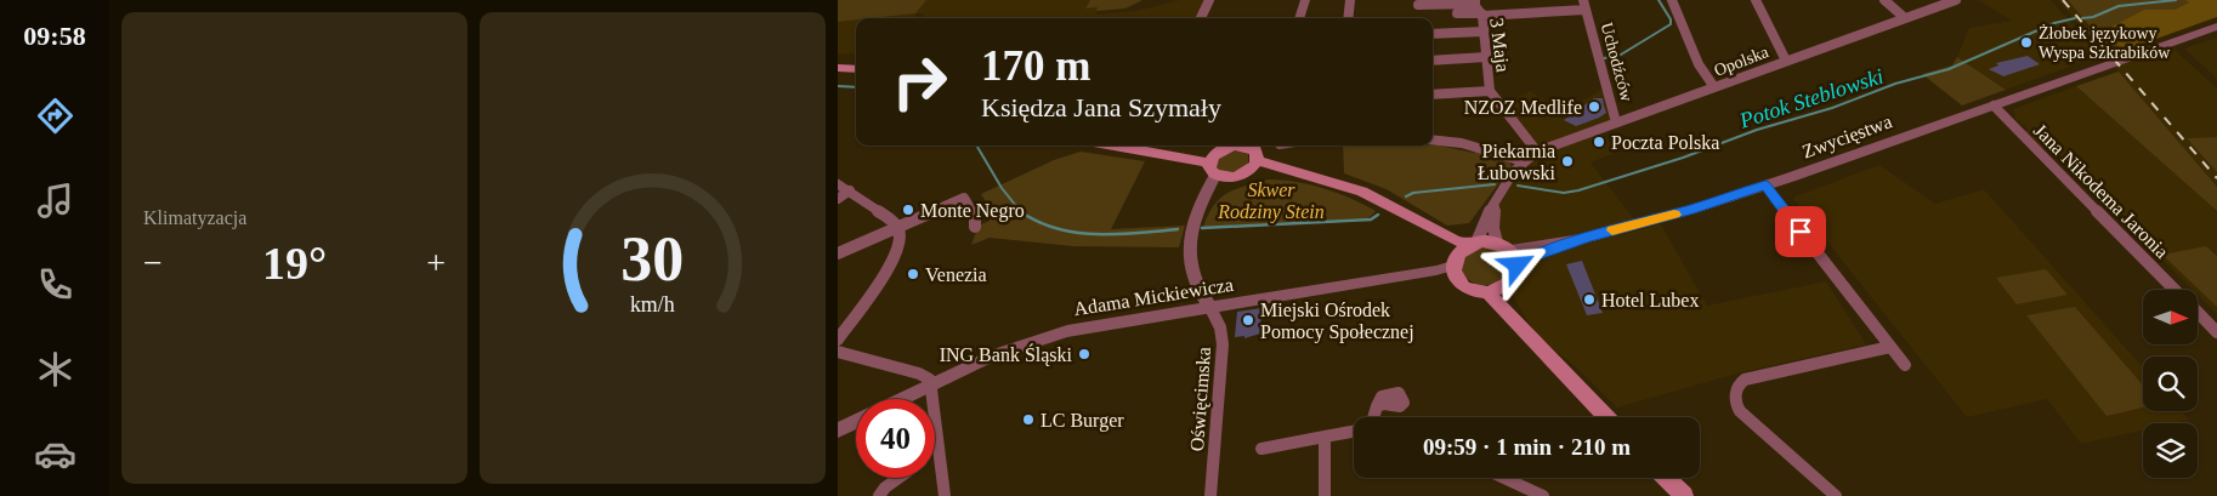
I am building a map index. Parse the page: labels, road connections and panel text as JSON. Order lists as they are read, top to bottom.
{
  "streets": {
    "street": [
      "3 Maja",
      "Opolska",
      "Uchodźców",
      "Zwycięstwa",
      "Jana Nikodema Jaronia",
      "Adama Mickiewicza",
      "Oświęcimska"
    ]
  },
  "crossings": [
    ["3 Maja", "Opolska"],
    ["3 Maja", "Uchodźców"],
    ["Opolska", "Uchodźców"],
    ["Zwycięstwa", "Jana Nikodema Jaronia"],
    ["Zwycięstwa", "Adama Mickiewicza"],
    ["Adama Mickiewicza", "Oświęcimska"]
  ],
  "water": ["Potok Steblowski"],
  "parks": ["Skwer Rodziny Stein"],
  "places": [
    "Żłobek językowy Wyspa Szkrabików",
    "NZOZ Medlife",
    "Poczta Polska",
    "Piekarnia Łubowski",
    "Monte Negro",
    "Venezia",
    "Hotel Lubex",
    "Miejski Ośrodek Pomocy Społecznej",
    "ING Bank Śląski",
    "LC Burger"
  ],
  "north": "right",
  "page": {
    "tabs": "09:58",
    "tile": "Klimatyzacja",
    "turn": ["170 m", "Księdza Jana Szymały"],
    "heat": ["−", "19°", "+"],
    "limit": "40",
    "trip": "09:59 · 1 min · 210 m",
    "gauge": ["30", "km/h"]
  }
}
